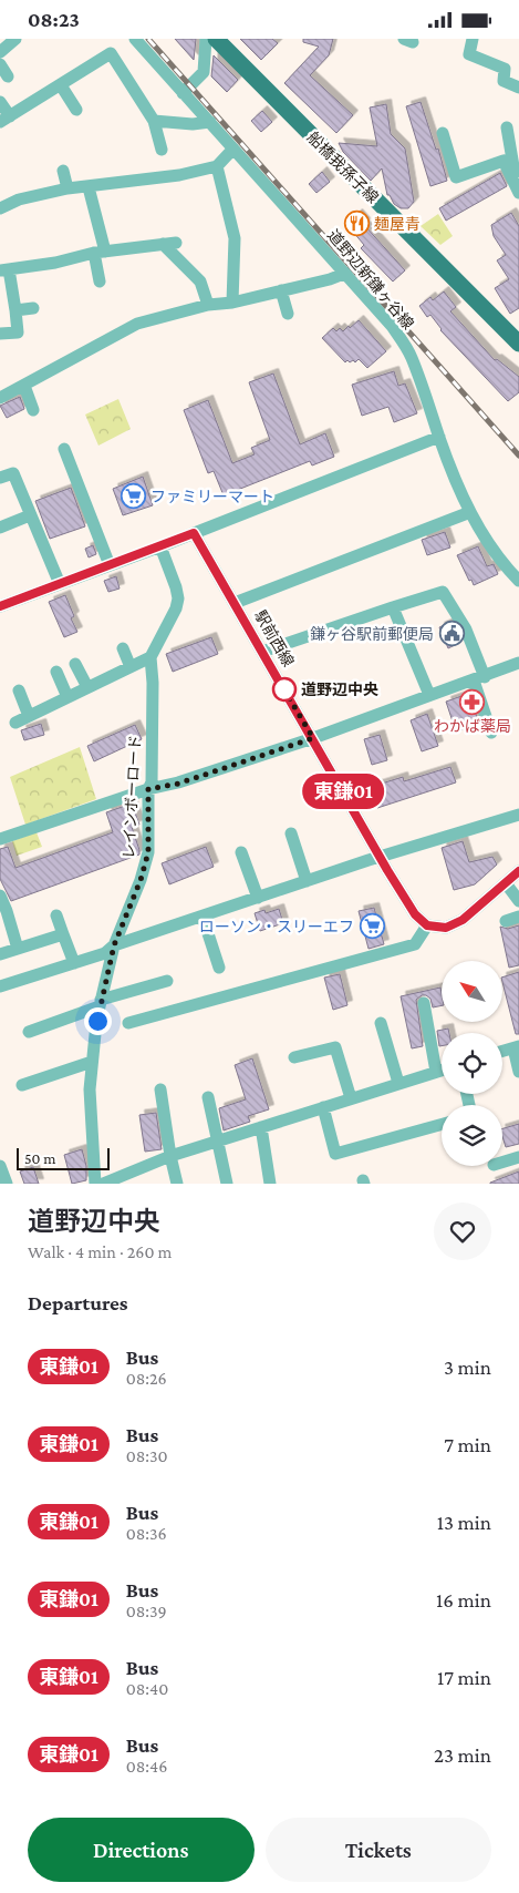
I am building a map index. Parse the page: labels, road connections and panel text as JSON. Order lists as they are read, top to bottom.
{
  "streets": {
    "main road": ["船橋我孫子線"],
    "street": ["道野辺新鎌ヶ谷線", "駅前西線", "レインボーロード"]
  },
  "places": {
    "restaurant": ["麺屋青"],
    "supermarket": ["ファミリーマート", "ローソン・スリーエフ"],
    "public building": ["鎌ヶ谷駅前郵便局"],
    "other": ["道野辺中央"],
    "pharmacy": ["わかば薬局"]
  },
  "lines": ["bus line 東鎌01"],
  "scale_bar": "50 m",
  "north": "top left",
  "page": {
    "status": "08:23",
    "on_map": "東鎌01",
    "scale": "50 m",
    "heading": [
      ["道野辺中央", "Walk · 4 min · 260 m"],
      "Departures"
    ],
    "list": [
      {
        "mark": "東鎌01",
        "name": "Bus",
        "note": "08:26",
        "value": "3 min"
      },
      {
        "mark": "東鎌01",
        "name": "Bus",
        "note": "08:30",
        "value": "7 min"
      },
      {
        "mark": "東鎌01",
        "name": "Bus",
        "note": "08:36",
        "value": "13 min"
      },
      {
        "mark": "東鎌01",
        "name": "Bus",
        "note": "08:39",
        "value": "16 min"
      },
      {
        "mark": "東鎌01",
        "name": "Bus",
        "note": "08:40",
        "value": "17 min"
      },
      {
        "mark": "東鎌01",
        "name": "Bus",
        "note": "08:46",
        "value": "23 min"
      }
    ],
    "buttons": ["Directions", "Tickets"]
  }
}
